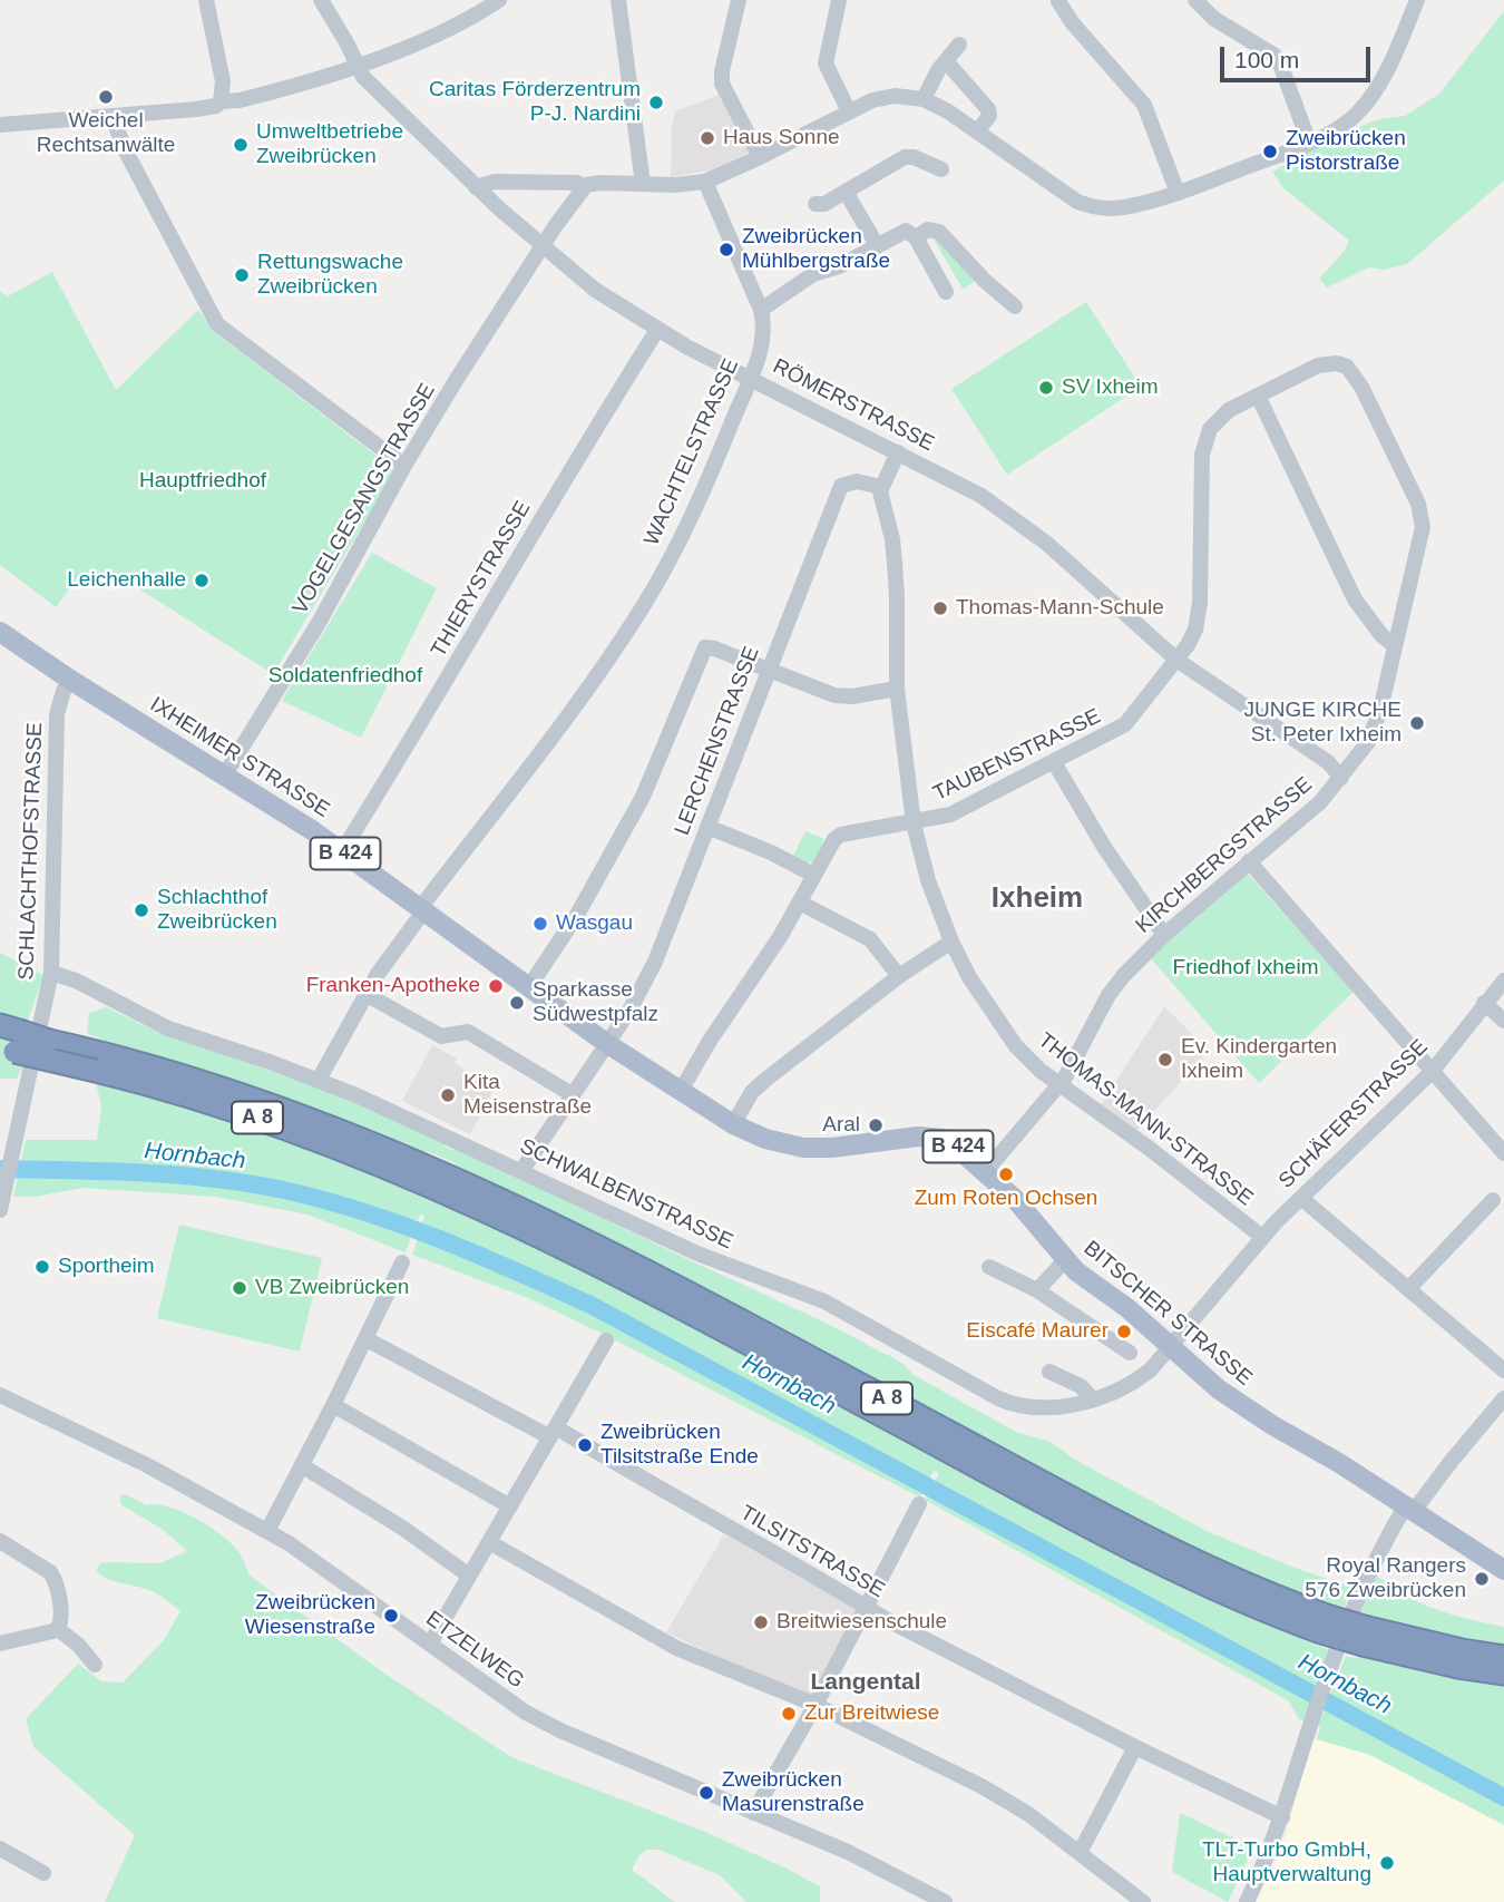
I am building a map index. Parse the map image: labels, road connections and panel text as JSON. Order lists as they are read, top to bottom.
{
  "streets": {
    "highway": ["A 8"],
    "main road": ["IXHEIMER STRASSE", "B 424", "BITSCHER STRASSE"],
    "street": [
      "RÖMERSTRASSE",
      "WACHTELSTRASSE",
      "VOGELGESANGSTRASSE",
      "THIERYSTRASSE",
      "LERCHENSTRASSE",
      "TAUBENSTRASSE",
      "SCHLACHTHOFSTRASSE",
      "KIRCHBERGSTRASSE",
      "SCHÄFERSTRASSE",
      "THOMAS-MANN-STRASSE",
      "SCHWALBENSTRASSE",
      "TILSITSTRASSE",
      "ETZELWEG"
    ]
  },
  "crossings": [
    ["RÖMERSTRASSE", "WACHTELSTRASSE"],
    ["RÖMERSTRASSE", "VOGELGESANGSTRASSE"],
    ["RÖMERSTRASSE", "THIERYSTRASSE"],
    ["RÖMERSTRASSE", "TAUBENSTRASSE"],
    ["RÖMERSTRASSE", "KIRCHBERGSTRASSE"],
    ["WACHTELSTRASSE", "IXHEIMER STRASSE"],
    ["WACHTELSTRASSE", "SCHWALBENSTRASSE"],
    ["VOGELGESANGSTRASSE", "IXHEIMER STRASSE"],
    ["THIERYSTRASSE", "IXHEIMER STRASSE"],
    ["LERCHENSTRASSE", "IXHEIMER STRASSE"],
    ["LERCHENSTRASSE", "THOMAS-MANN-STRASSE"],
    ["LERCHENSTRASSE", "SCHWALBENSTRASSE"],
    ["TAUBENSTRASSE", "IXHEIMER STRASSE"],
    ["TAUBENSTRASSE", "KIRCHBERGSTRASSE"],
    ["TAUBENSTRASSE", "THOMAS-MANN-STRASSE"],
    ["TAUBENSTRASSE", "BITSCHER STRASSE"],
    ["IXHEIMER STRASSE", "SCHLACHTHOFSTRASSE"],
    ["IXHEIMER STRASSE", "BITSCHER STRASSE"],
    ["SCHLACHTHOFSTRASSE", "SCHWALBENSTRASSE"],
    ["KIRCHBERGSTRASSE", "THOMAS-MANN-STRASSE"],
    ["KIRCHBERGSTRASSE", "BITSCHER STRASSE"],
    ["SCHÄFERSTRASSE", "THOMAS-MANN-STRASSE"],
    ["SCHÄFERSTRASSE", "SCHWALBENSTRASSE"],
    ["SCHÄFERSTRASSE", "BITSCHER STRASSE"],
    ["SCHWALBENSTRASSE", "BITSCHER STRASSE"]
  ],
  "districts": ["Ixheim", "Langental"],
  "water": ["Hornbach"],
  "parks": ["Hauptfriedhof", "Soldatenfriedhof", "Friedhof Ixheim"],
  "places": [
    "Weichel Rechtsanwälte",
    "Caritas Förderzentrum P-J. Nardini",
    "Haus Sonne",
    "Umweltbetriebe Zweibrücken",
    "Zweibrücken Pistorstraße",
    "Zweibrücken Mühlbergstraße",
    "Rettungswache Zweibrücken",
    "SV Ixheim",
    "Leichenhalle",
    "Thomas-Mann-Schule",
    "JUNGE KIRCHE St. Peter Ixheim",
    "Schlachthof Zweibrücken",
    "Wasgau",
    "Franken-Apotheke",
    "Sparkasse Südwestpfalz",
    "Ev. Kindergarten Ixheim",
    "Kita Meisenstraße",
    "Aral",
    "Zum Roten Ochsen",
    "Sportheim",
    "VB Zweibrücken",
    "Eiscafé Maurer",
    "Zweibrücken Tilsitstraße Ende",
    "Royal Rangers 576 Zweibrücken",
    "Zweibrücken Wiesenstraße",
    "Breitwiesenschule",
    "Zur Breitwiese",
    "Zweibrücken Masurenstraße",
    "TLT-Turbo GmbH, Hauptverwaltung"
  ],
  "scale_bar": "100 m"
}
